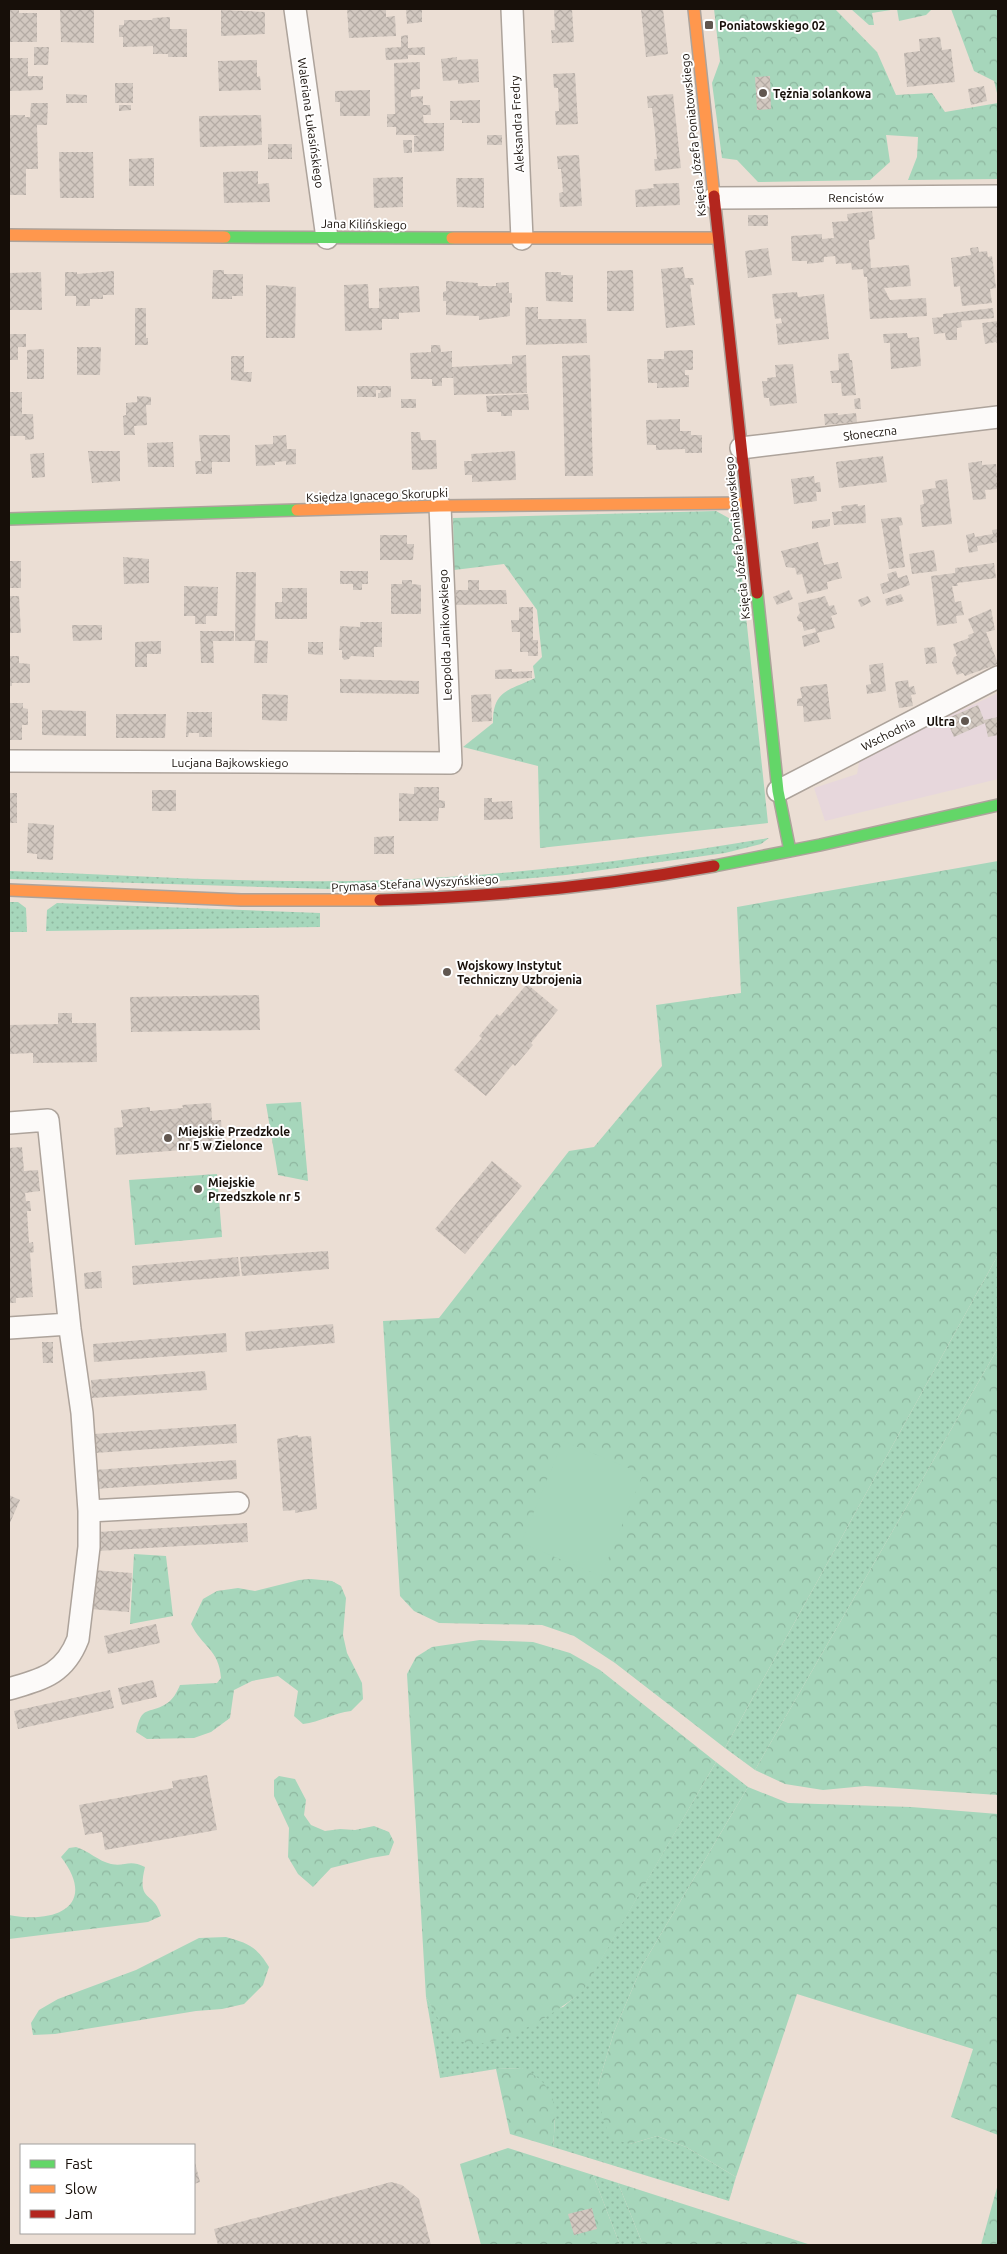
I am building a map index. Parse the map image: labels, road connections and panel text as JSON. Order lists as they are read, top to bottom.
{
  "streets": {
    "street": [
      "Waleriana Łukasińskiego",
      "Aleksandra Fredry",
      "Księcia Józefa Poniatowskiego",
      "Rencistów",
      "Jana Kilińskiego",
      "Słoneczna",
      "Księdza Ignacego Skorupki",
      "Leopolda Janikowskiego",
      "Wschodnia",
      "Lucjana Bajkowskiego",
      "Prymasa Stefana Wyszyńskiego"
    ]
  },
  "crossings": [
    ["Waleriana Łukasińskiego", "Jana Kilińskiego"],
    ["Aleksandra Fredry", "Jana Kilińskiego"],
    ["Księcia Józefa Poniatowskiego", "Rencistów"],
    ["Księcia Józefa Poniatowskiego", "Jana Kilińskiego"],
    ["Księcia Józefa Poniatowskiego", "Słoneczna"],
    ["Księcia Józefa Poniatowskiego", "Księdza Ignacego Skorupki"],
    ["Księcia Józefa Poniatowskiego", "Wschodnia"],
    ["Księcia Józefa Poniatowskiego", "Prymasa Stefana Wyszyńskiego"],
    ["Księdza Ignacego Skorupki", "Leopolda Janikowskiego"],
    ["Leopolda Janikowskiego", "Lucjana Bajkowskiego"]
  ],
  "places": {
    "transit": ["Poniatowskiego 02"],
    "other": [
      "Tężnia solankowa",
      "Ultra",
      "Wojskowy Instytut Techniczny Uzbrojenia",
      "Miejskie Przedzkole nr 5 w Zielonce",
      "Miejskie Przedszkole nr 5"
    ]
  },
  "legend": ["Fast", "Slow", "Jam"]
}
